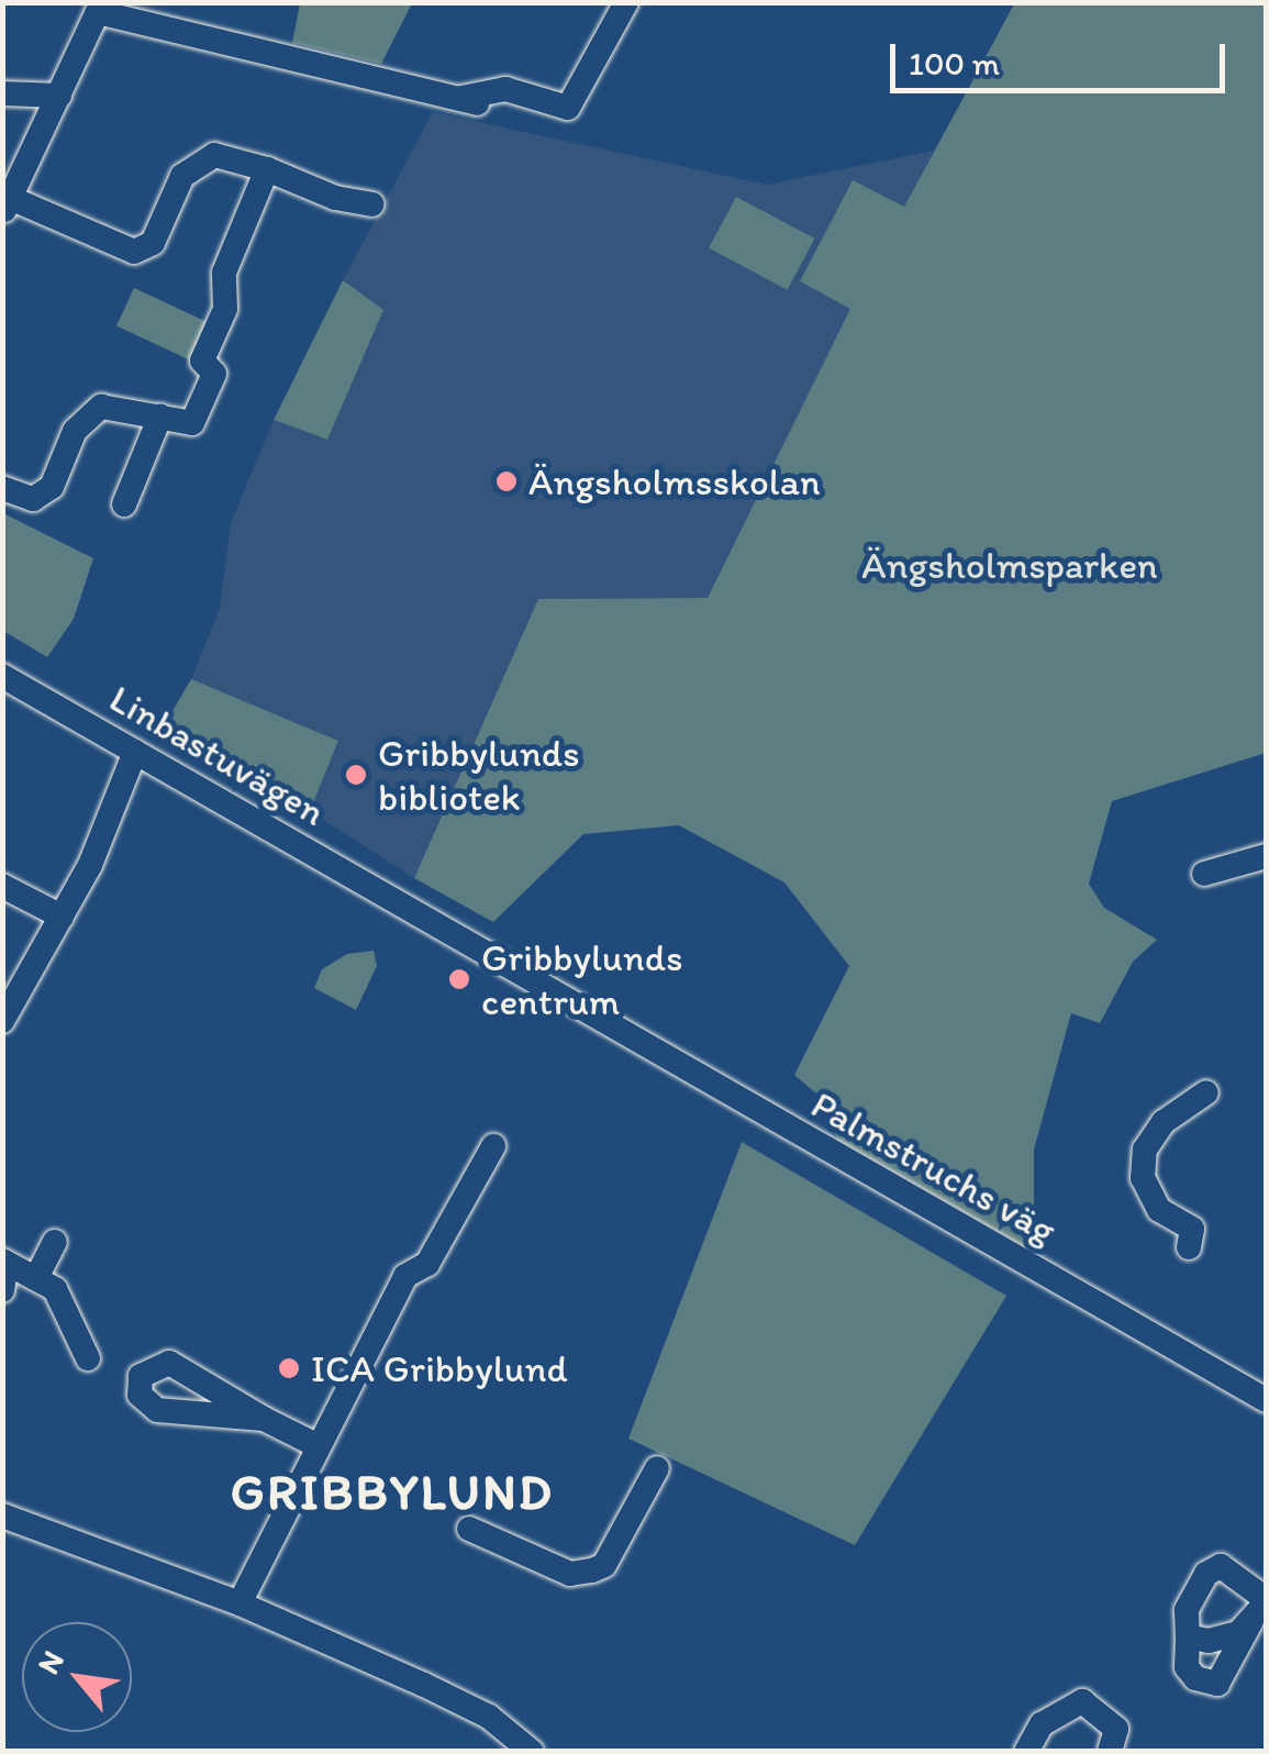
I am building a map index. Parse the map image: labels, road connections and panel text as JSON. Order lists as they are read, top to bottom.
{
  "streets": {
    "street": ["Linbastuvägen", "Palmstruchs väg"]
  },
  "crossings": [
    ["Linbastuvägen", "Palmstruchs väg"]
  ],
  "districts": ["GRIBBYLUND"],
  "parks": ["Ängsholmsparken"],
  "places": [
    "Ängsholmsskolan",
    "Gribbylunds bibliotek",
    "Gribbylunds centrum",
    "ICA Gribbylund"
  ],
  "scale_bar": "100 m",
  "north": "top left"
}
